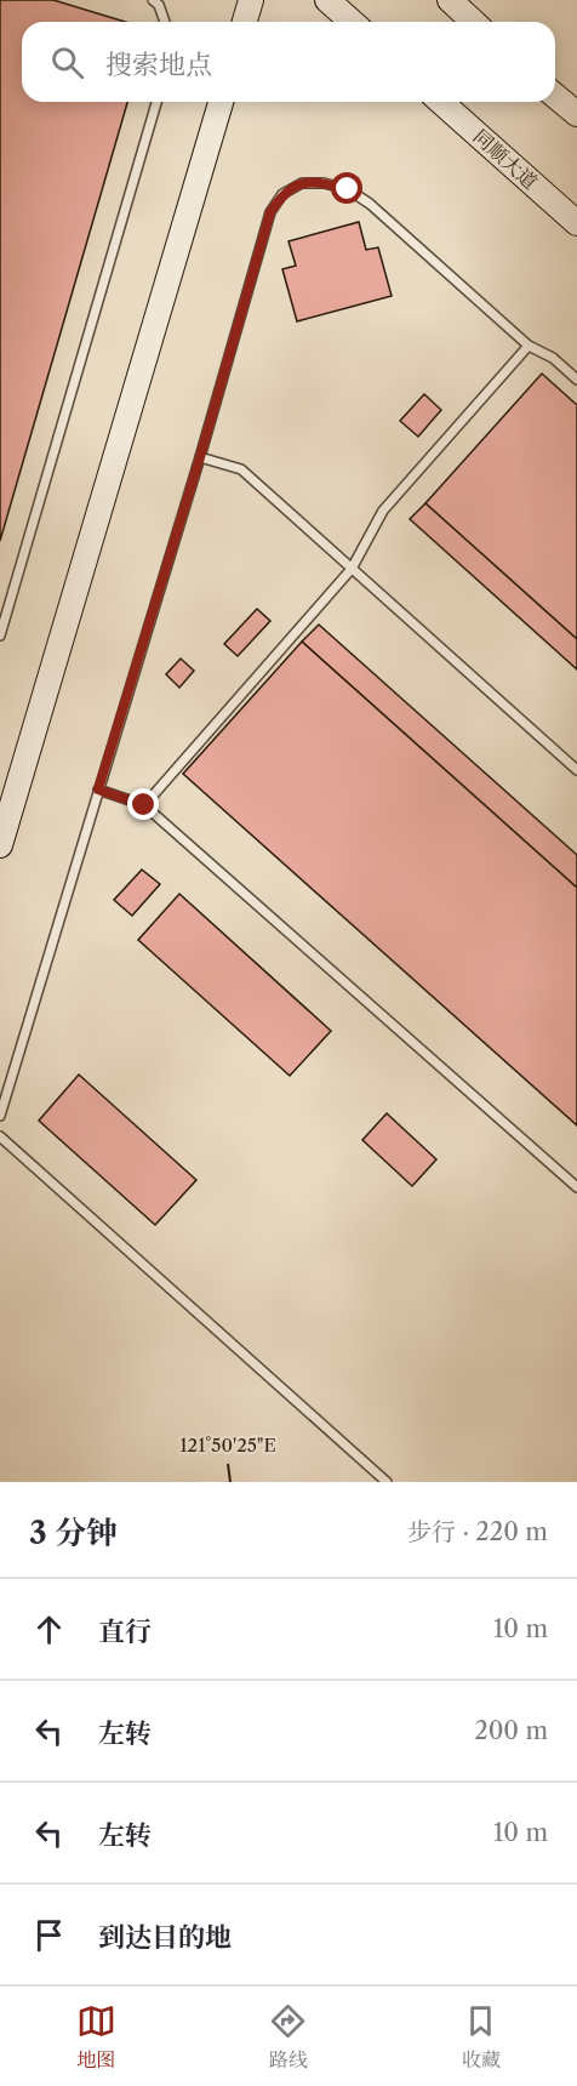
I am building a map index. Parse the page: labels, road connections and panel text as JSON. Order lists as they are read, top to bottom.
{
  "streets": {
    "street": ["同顺大道"]
  },
  "page": {
    "search": "搜索地点",
    "heading": ["3 分钟", "步行 · 220 m"],
    "list": [
      ["直行", "10 m"],
      ["左转", "200 m"],
      ["左转", "10 m"],
      "到达目的地"
    ],
    "nav": ["地图", "路线", "收藏"]
  },
  "coordinates": ["121°50'25\"E"]
}
